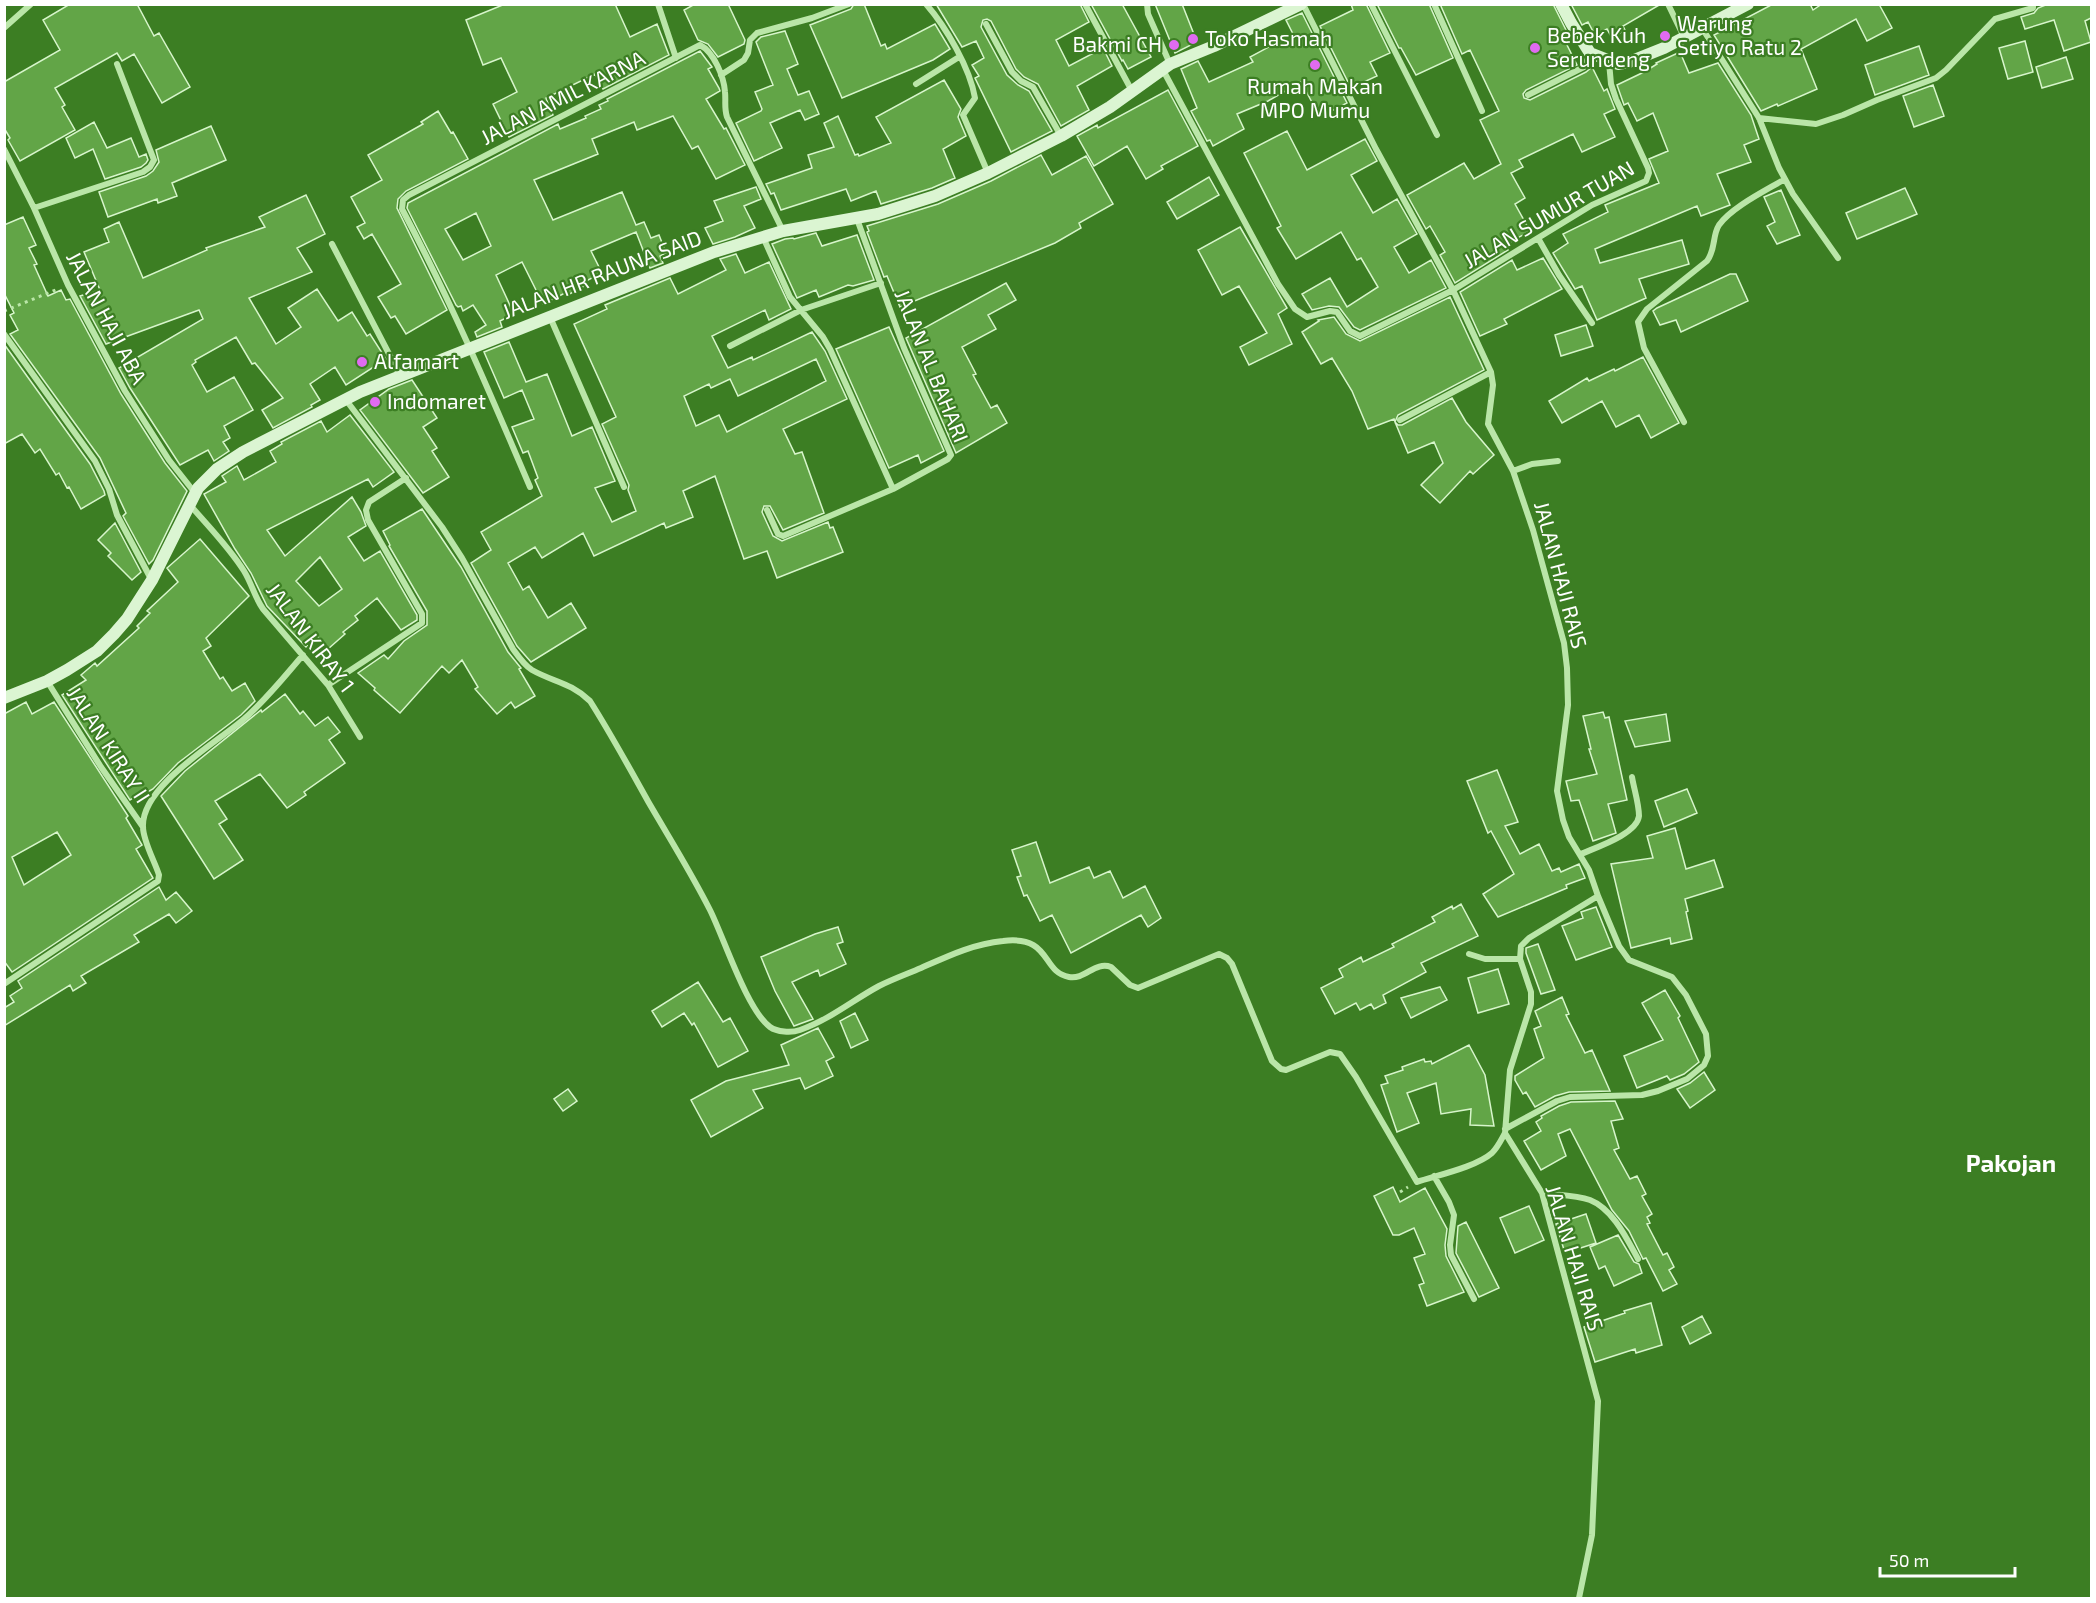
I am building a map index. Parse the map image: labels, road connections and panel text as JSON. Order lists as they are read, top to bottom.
{
  "streets": {
    "main road": ["JALAN HR RAUNA SAID"],
    "street": [
      "JALAN AMIL KARNA",
      "JALAN SUMUR TUAN",
      "JALAN HAJI ABA",
      "JALAN AL BAHARI",
      "JALAN HAJI RAIS",
      "JALAN KIRAY 1",
      "JALAN KIRAY II"
    ]
  },
  "crossings": [
    ["JALAN AMIL KARNA", "JALAN HR RAUNA SAID"],
    ["JALAN SUMUR TUAN", "JALAN HR RAUNA SAID"],
    ["JALAN SUMUR TUAN", "JALAN HAJI RAIS"],
    ["JALAN HR RAUNA SAID", "JALAN HAJI ABA"],
    ["JALAN HR RAUNA SAID", "JALAN AL BAHARI"],
    ["JALAN HR RAUNA SAID", "JALAN HAJI RAIS"],
    ["JALAN HR RAUNA SAID", "JALAN KIRAY 1"],
    ["JALAN HR RAUNA SAID", "JALAN KIRAY II"],
    ["JALAN HAJI ABA", "JALAN KIRAY 1"]
  ],
  "districts": ["Pakojan"],
  "places": [
    "Warung Setiyo Ratu 2",
    "Toko Hasmah",
    "Bakmi CH",
    "Bebek Kuh Serundeng",
    "Rumah Makan MPO Mumu",
    "Alfamart",
    "Indomaret"
  ],
  "scale_bar": "50 m"
}
